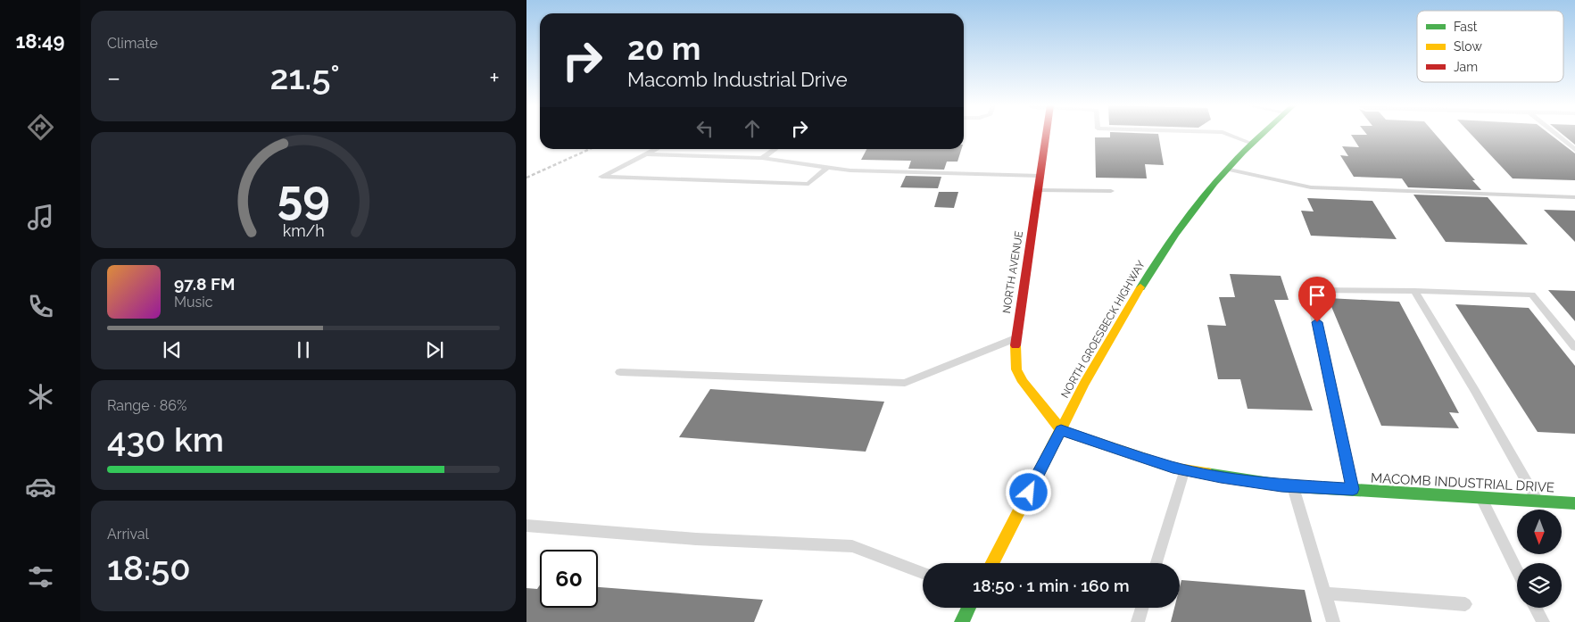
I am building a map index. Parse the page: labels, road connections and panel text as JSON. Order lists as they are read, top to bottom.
{
  "streets": {
    "main road": ["NORTH AVENUE", "NORTH GROESBECK HIGHWAY", "MACOMB INDUSTRIAL DRIVE"]
  },
  "crossings": [
    ["NORTH AVENUE", "NORTH GROESBECK HIGHWAY"],
    ["NORTH AVENUE", "MACOMB INDUSTRIAL DRIVE"],
    ["NORTH GROESBECK HIGHWAY", "MACOMB INDUSTRIAL DRIVE"]
  ],
  "legend": ["Fast", "Slow", "Jam"],
  "north": "bottom",
  "page": {
    "tabs": "18:49",
    "tile": [
      "Climate",
      ["Range · 86%", "430 km"],
      ["Arrival", "18:50"]
    ],
    "turn": ["20 m", "Macomb Industrial Drive"],
    "heat": ["−", "21.5°", "+"],
    "song": ["97.8 FM", "Music"],
    "limit": "60",
    "trip": "18:50 · 1 min · 160 m",
    "gauge": ["59", "km/h"]
  }
}
